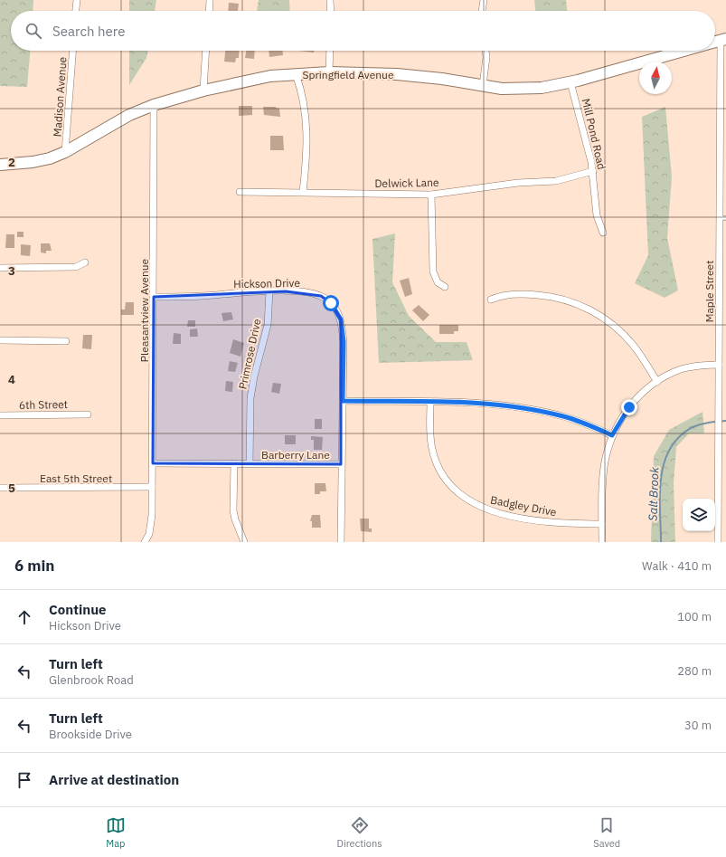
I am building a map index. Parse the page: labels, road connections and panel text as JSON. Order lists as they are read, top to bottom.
{
  "streets": {
    "main road": ["Springfield Avenue"],
    "street": [
      "Madison Avenue",
      "Mill Pond Road",
      "Delwick Lane",
      "Hickson Drive",
      "Maple Street",
      "Pleasantview Avenue",
      "Primrose Drive",
      "6th Street",
      "Barberry Lane",
      "East 5th Street",
      "Badgley Drive"
    ]
  },
  "crossings": [
    ["Springfield Avenue", "Madison Avenue"],
    ["Springfield Avenue", "Mill Pond Road"],
    ["Springfield Avenue", "Pleasantview Avenue"],
    ["Mill Pond Road", "Delwick Lane"],
    ["Hickson Drive", "Pleasantview Avenue"],
    ["Hickson Drive", "Primrose Drive"],
    ["Hickson Drive", "Barberry Lane"],
    ["Pleasantview Avenue", "East 5th Street"],
    ["Primrose Drive", "Barberry Lane"]
  ],
  "water": ["Salt Brook"],
  "north": "top",
  "page": {
    "search": "Search here",
    "heading": ["6 min", "Walk · 410 m"],
    "list": [
      ["Continue", "Hickson Drive", "100 m"],
      ["Turn left", "Glenbrook Road", "280 m"],
      ["Turn left", "Brookside Drive", "30 m"],
      "Arrive at destination"
    ],
    "nav": ["Map", "Directions", "Saved"]
  },
  "grid": {
    "rows": [
      "2",
      "3",
      "4",
      "5"
    ]
  }
}
